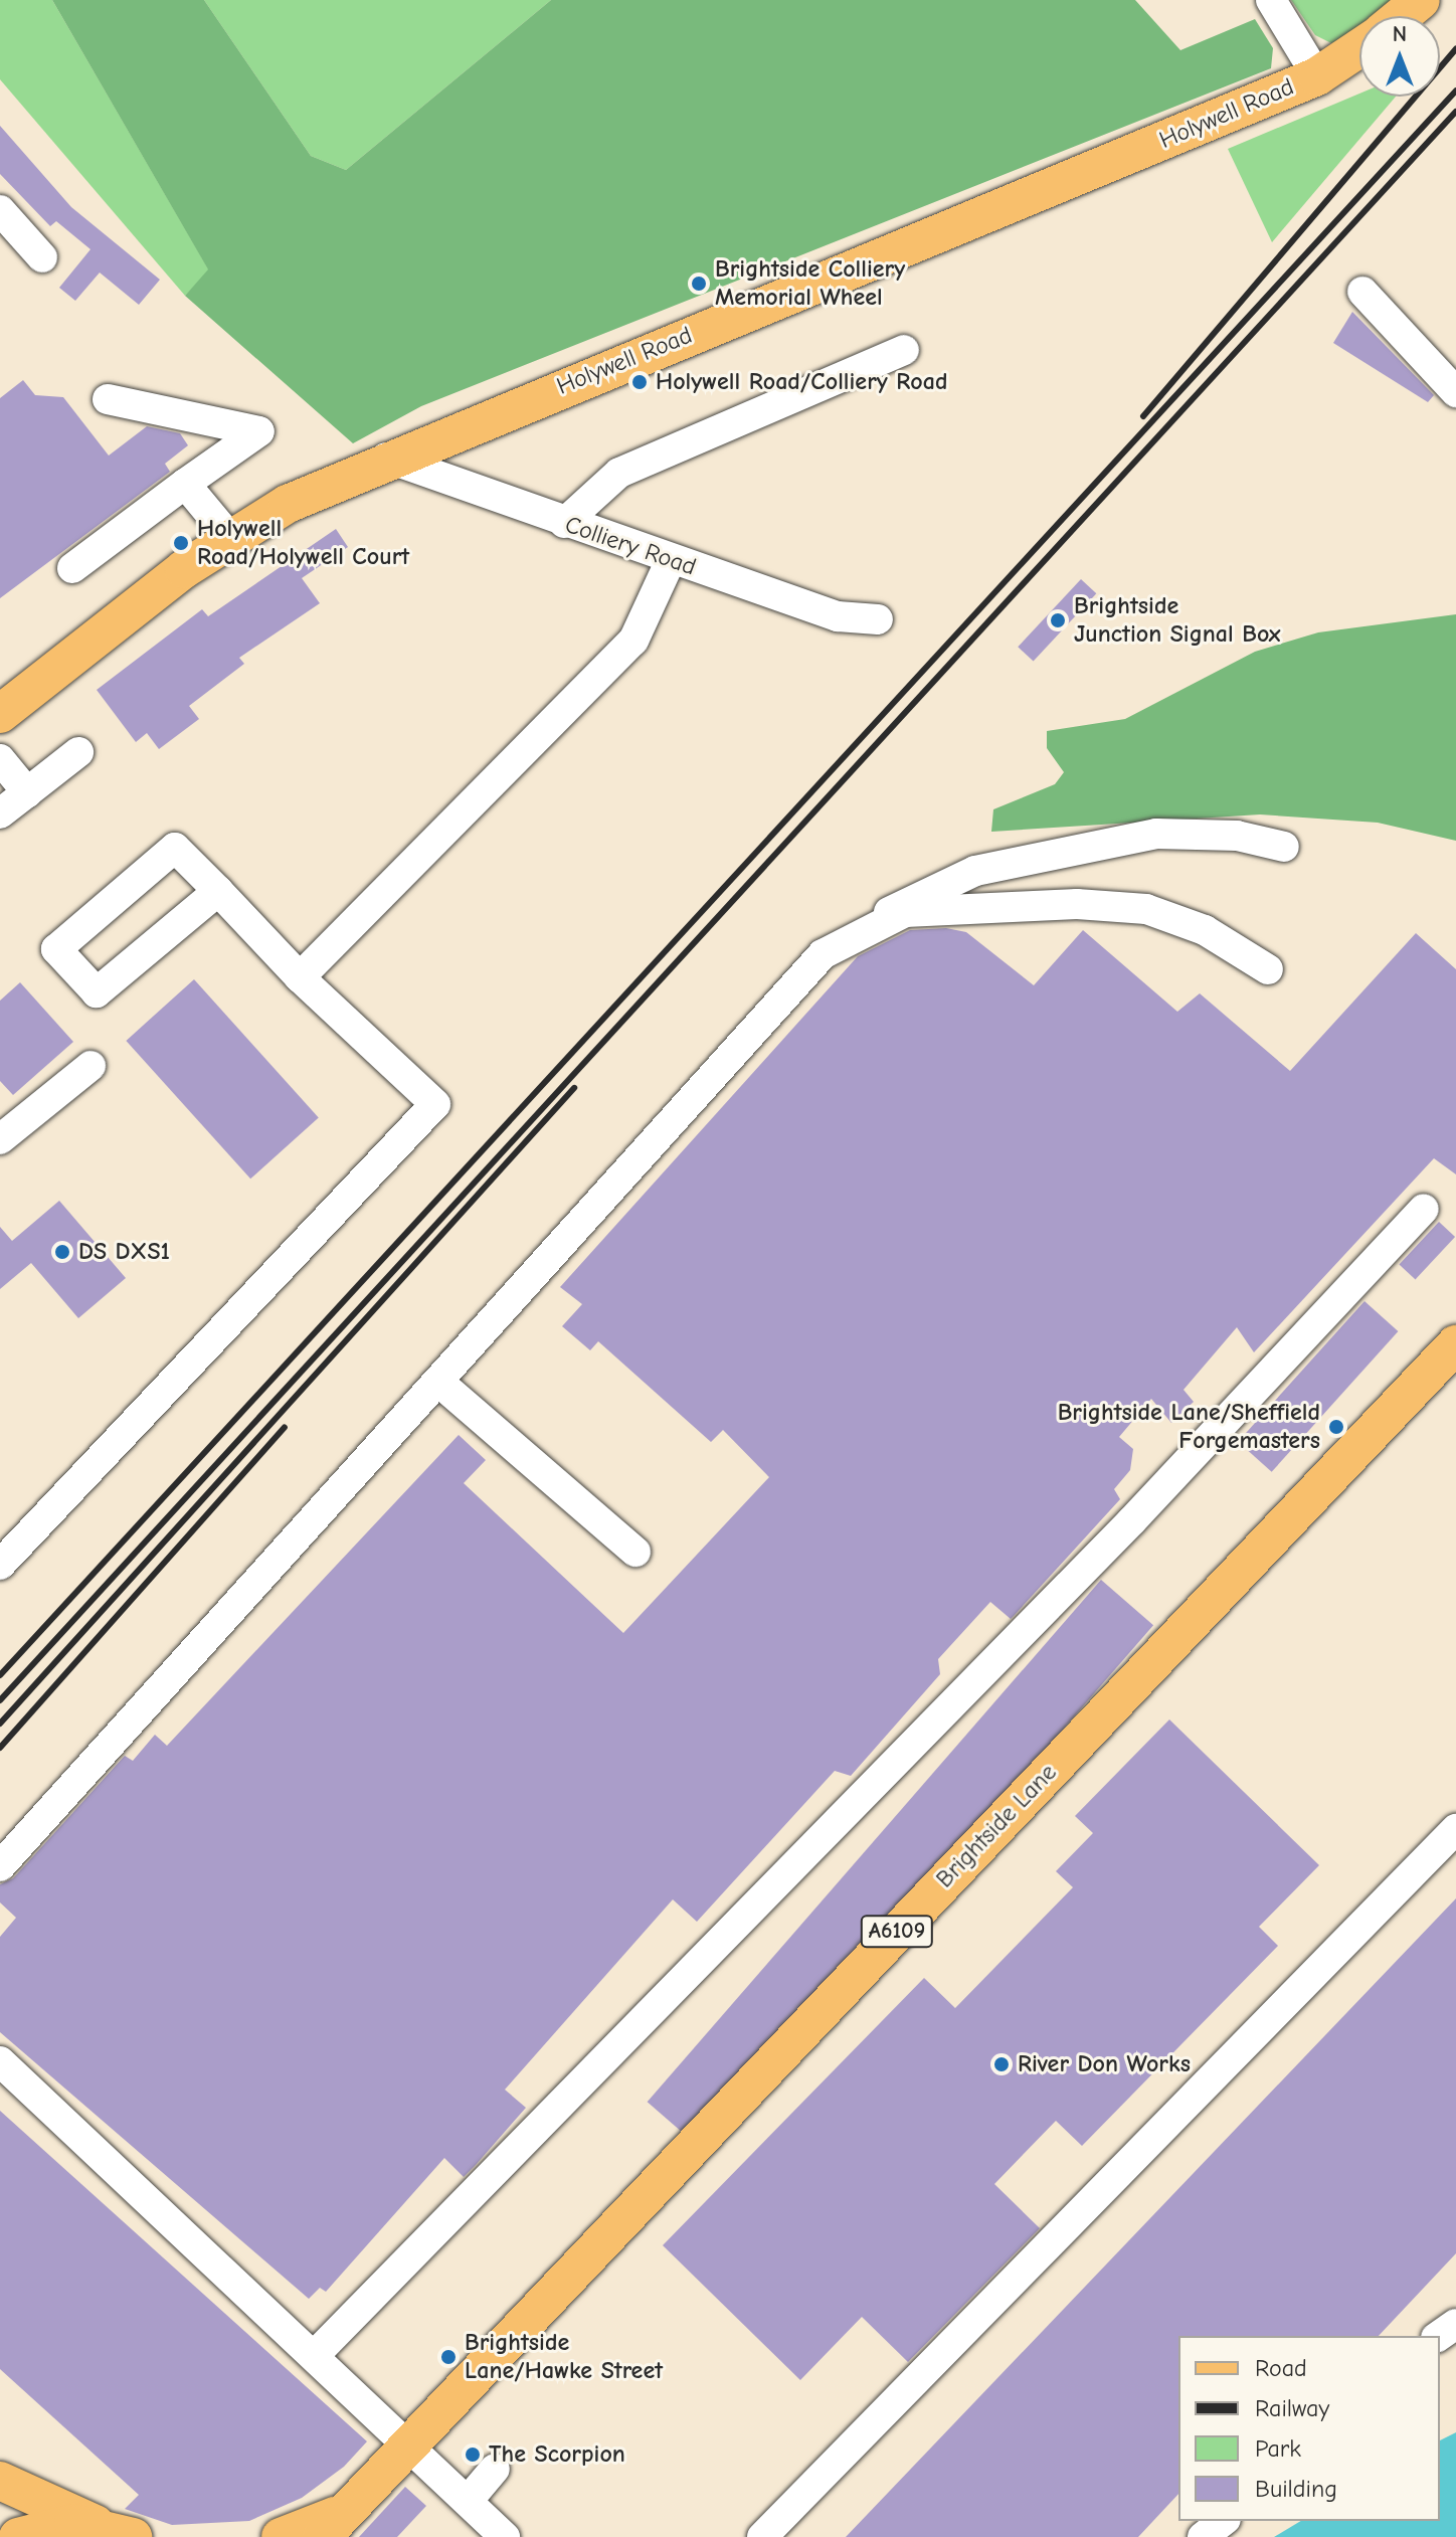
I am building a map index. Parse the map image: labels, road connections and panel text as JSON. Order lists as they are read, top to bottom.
{
  "streets": {
    "main road": ["Holywell Road", "Brightside Lane", "A6109"],
    "street": ["Colliery Road"]
  },
  "crossings": [
    ["Holywell Road", "Colliery Road"]
  ],
  "places": [
    "Brightside Colliery Memorial Wheel",
    "Holywell Road/Colliery Road",
    "Holywell Road/Holywell Court",
    "Brightside Junction Signal Box",
    "DS DXS1",
    "Brightside Lane/Sheffield Forgemasters",
    "River Don Works",
    "Brightside Lane/Hawke Street",
    "The Scorpion"
  ],
  "legend": [
    "Road",
    "Railway",
    "Park",
    "Building"
  ],
  "north": "top"
}
